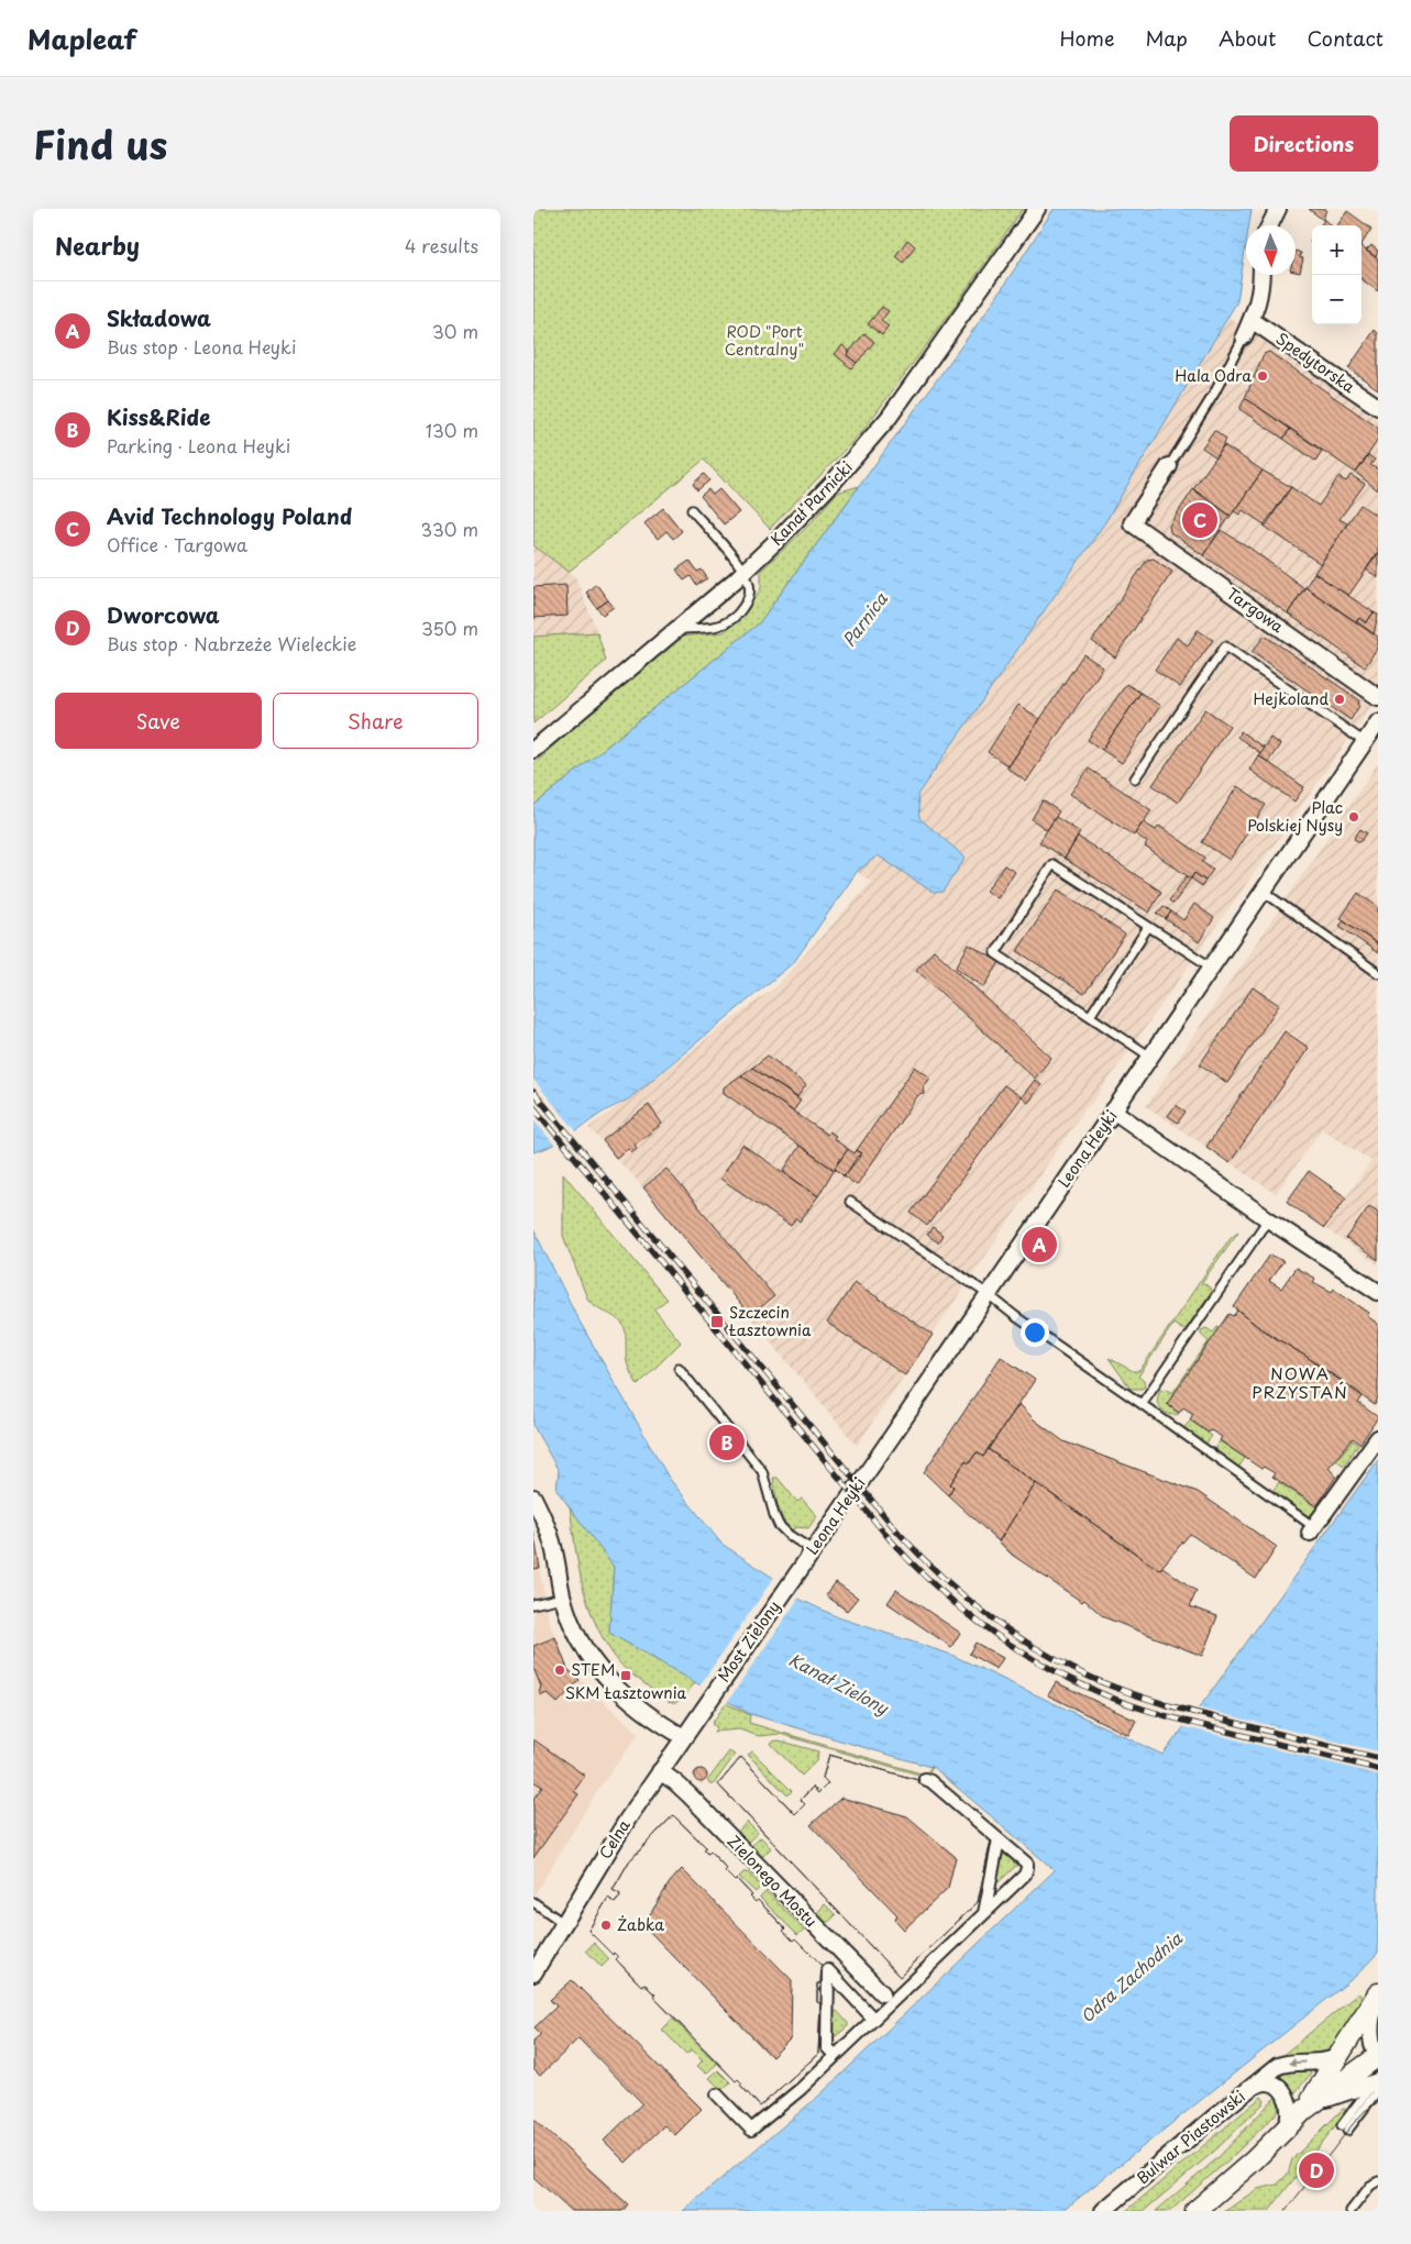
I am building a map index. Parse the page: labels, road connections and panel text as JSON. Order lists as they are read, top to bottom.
{
  "streets": {
    "street": [
      "Spedytorska",
      "Kanał Parnicki",
      "Targowa",
      "Leona Heyki",
      "Most Zielony",
      "Celna",
      "Zielonego Mostu",
      "Bulwar Piastowski"
    ]
  },
  "crossings": [
    ["Leona Heyki", "Most Zielony"],
    ["Most Zielony", "Celna"],
    ["Celna", "Zielonego Mostu"]
  ],
  "districts": ["NOWA PRZYSTAŃ"],
  "water": ["Parnica", "Kanał Zielony", "Odra Zachodnia"],
  "parks": ["ROD \"Port Centralny\""],
  "places": {
    "other": [
      "Hala Odra",
      "Hejkoland",
      "Plac Polskiej Nysy",
      "STEM",
      "Żabka"
    ],
    "transit": ["Szczecin Łasztownia", "SKM Łasztownia"]
  },
  "north": "bottom",
  "page": {
    "header": "Mapleaf",
    "nav": [
      "Home",
      "Map",
      "About",
      "Contact"
    ],
    "title": "Find us",
    "buttons": [
      "Directions",
      ["Save", "Share"]
    ],
    "heading": ["Nearby", "4 results"],
    "map_buttons": ["+", "−"],
    "list": [
      {
        "mark": "A",
        "name": "Składowa",
        "note": "Bus stop · Leona Heyki",
        "value": "30 m"
      },
      {
        "mark": "B",
        "name": "Kiss&Ride",
        "note": "Parking · Leona Heyki",
        "value": "130 m"
      },
      {
        "mark": "C",
        "name": "Avid Technology Poland",
        "note": "Office · Targowa",
        "value": "330 m"
      },
      {
        "mark": "D",
        "name": "Dworcowa",
        "note": "Bus stop · Nabrzeże Wieleckie",
        "value": "350 m"
      }
    ],
    "pins": [
      "C",
      "A",
      "B",
      "D"
    ]
  }
}
